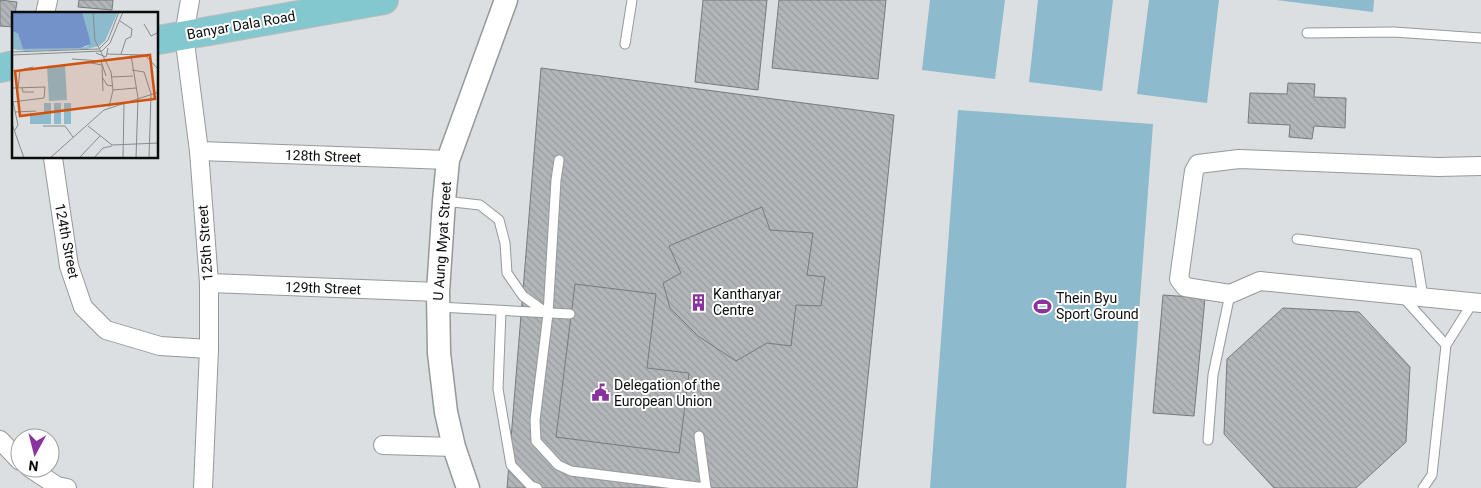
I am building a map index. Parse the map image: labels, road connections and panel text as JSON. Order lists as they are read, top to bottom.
{
  "streets": {
    "main road": ["Banyar Dala Road"],
    "street": [
      "128th Street",
      "124th Street",
      "U Aung Myat Street",
      "125th Street",
      "129th Street"
    ]
  },
  "crossings": [
    ["Banyar Dala Road", "125th Street"],
    ["128th Street", "U Aung Myat Street"],
    ["128th Street", "125th Street"],
    ["124th Street", "125th Street"],
    ["U Aung Myat Street", "129th Street"],
    ["125th Street", "129th Street"]
  ],
  "places": {
    "building": ["Kantharyar Centre"],
    "sports": ["Thein Byu Sport Ground"],
    "public building": ["Delegation of the European Union"]
  },
  "north": "bottom"
}
